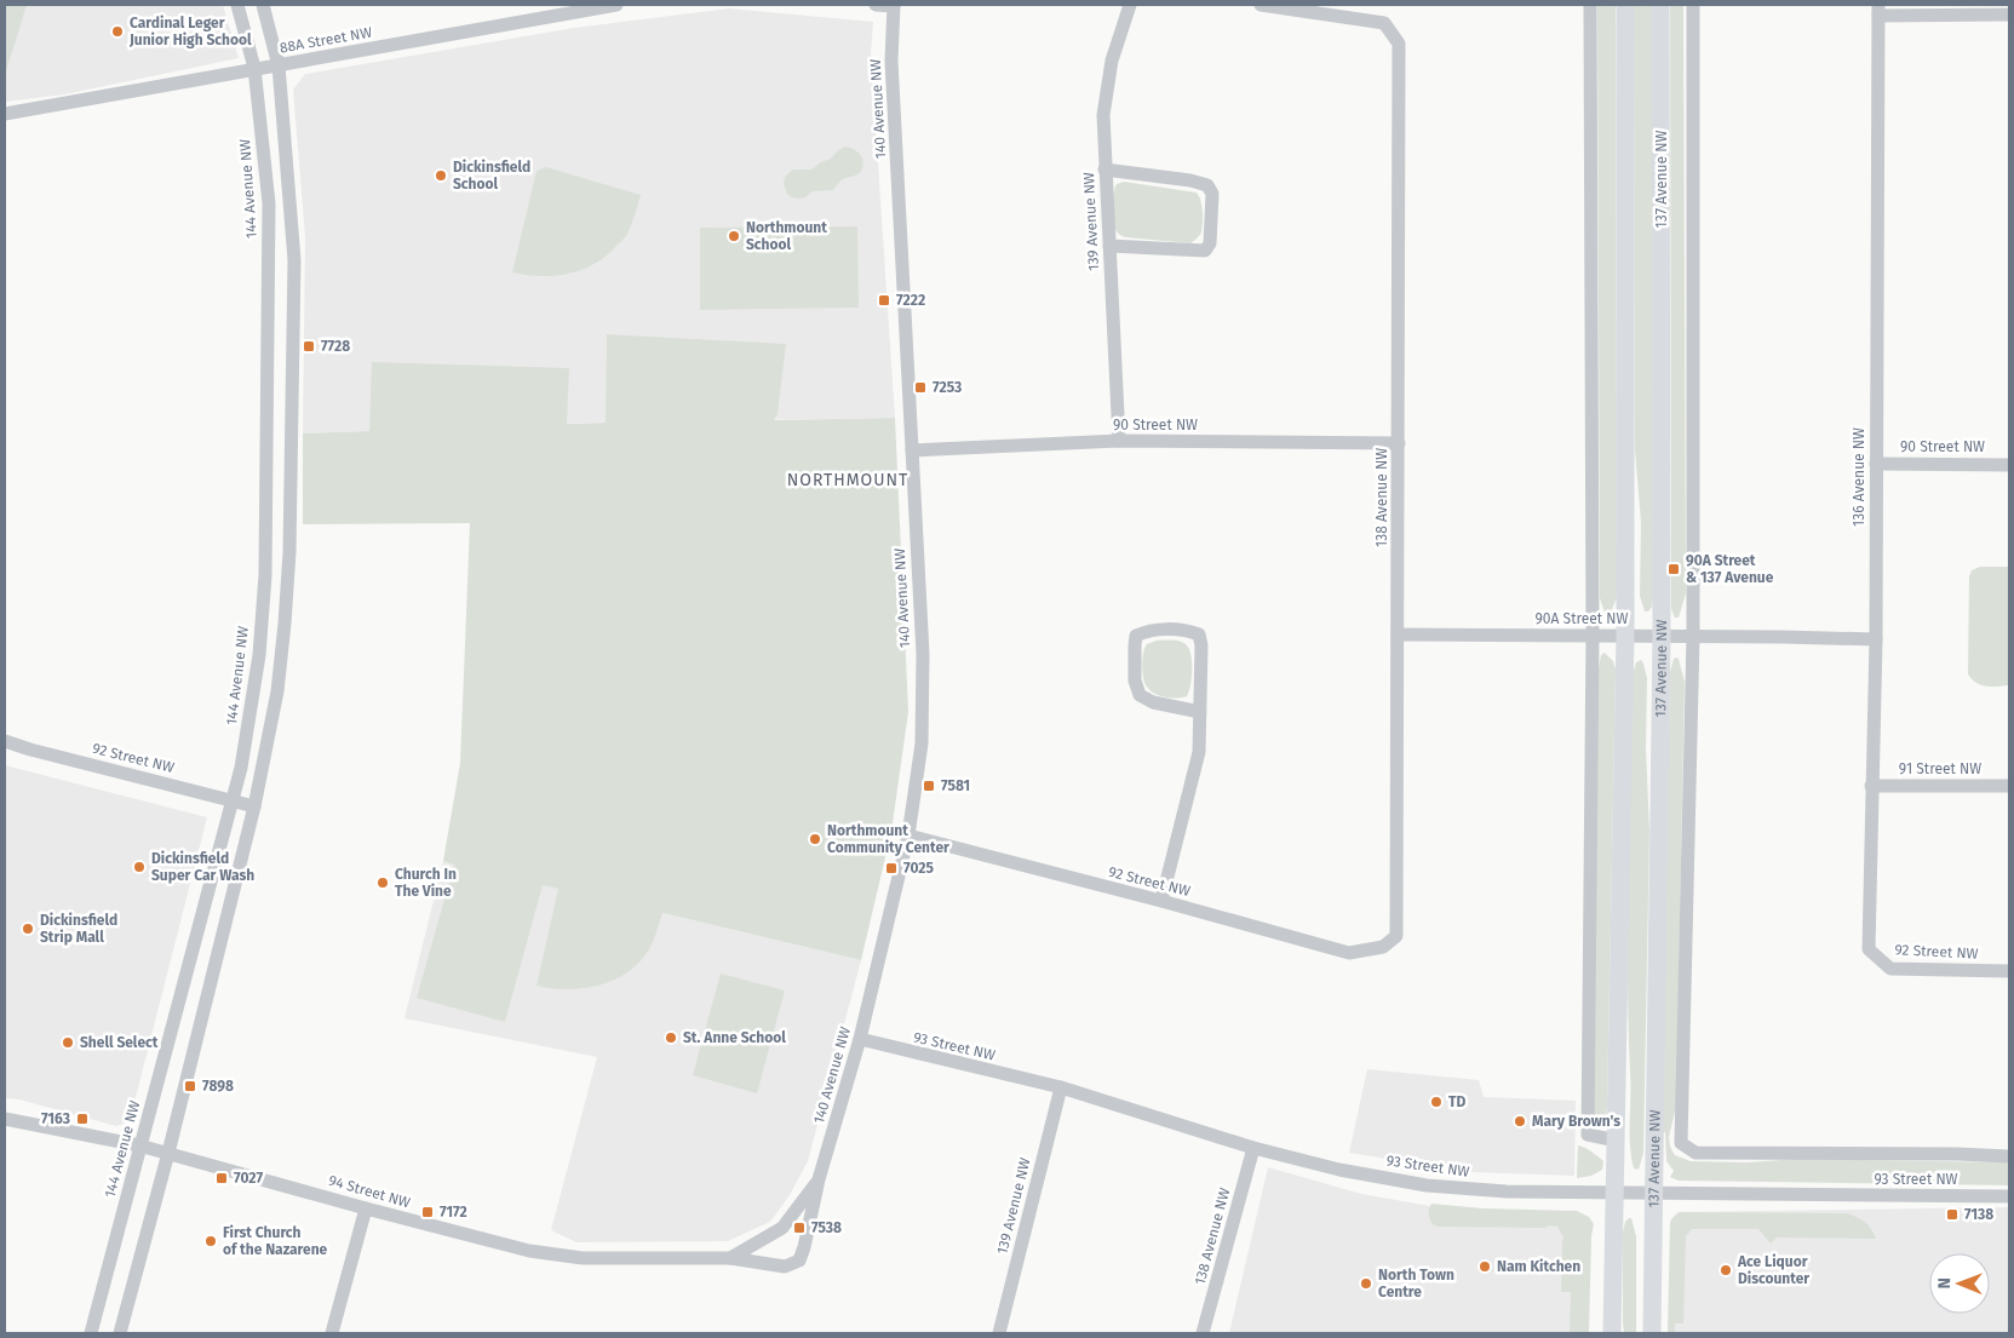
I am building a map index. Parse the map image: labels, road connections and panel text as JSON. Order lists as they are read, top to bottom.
{
  "streets": {
    "main road": ["137 Avenue NW"],
    "street": [
      "88A Street NW",
      "140 Avenue NW",
      "144 Avenue NW",
      "139 Avenue NW",
      "90 Street NW",
      "136 Avenue NW",
      "138 Avenue NW",
      "90A Street NW",
      "92 Street NW",
      "91 Street NW",
      "93 Street NW",
      "94 Street NW"
    ]
  },
  "crossings": [
    ["88A Street NW", "144 Avenue NW"],
    ["140 Avenue NW", "90 Street NW"],
    ["140 Avenue NW", "92 Street NW"],
    ["140 Avenue NW", "93 Street NW"],
    ["140 Avenue NW", "94 Street NW"],
    ["137 Avenue NW", "90A Street NW"],
    ["137 Avenue NW", "93 Street NW"],
    ["144 Avenue NW", "92 Street NW"],
    ["144 Avenue NW", "94 Street NW"],
    ["139 Avenue NW", "90 Street NW"],
    ["139 Avenue NW", "93 Street NW"],
    ["90 Street NW", "136 Avenue NW"],
    ["90 Street NW", "138 Avenue NW"],
    ["136 Avenue NW", "90A Street NW"],
    ["136 Avenue NW", "92 Street NW"],
    ["136 Avenue NW", "91 Street NW"],
    ["138 Avenue NW", "90A Street NW"],
    ["138 Avenue NW", "92 Street NW"],
    ["138 Avenue NW", "93 Street NW"]
  ],
  "districts": ["NORTHMOUNT"],
  "places": {
    "other": [
      "Cardinal Leger Junior High School",
      "Dickinsfield School",
      "Northmount School",
      "Northmount Community Center",
      "Dickinsfield Super Car Wash",
      "Church In The Vine",
      "Dickinsfield Strip Mall",
      "St. Anne School",
      "Shell Select",
      "TD",
      "Mary Brown's",
      "First Church of the Nazarene",
      "Nam Kitchen",
      "Ace Liquor Discounter",
      "North Town Centre"
    ],
    "transit": [
      "7222",
      "7728",
      "7253",
      "90A Street & 137 Avenue",
      "7581",
      "7025",
      "7898",
      "7163",
      "7027",
      "7172",
      "7138",
      "7538"
    ]
  },
  "north": "left"
}
